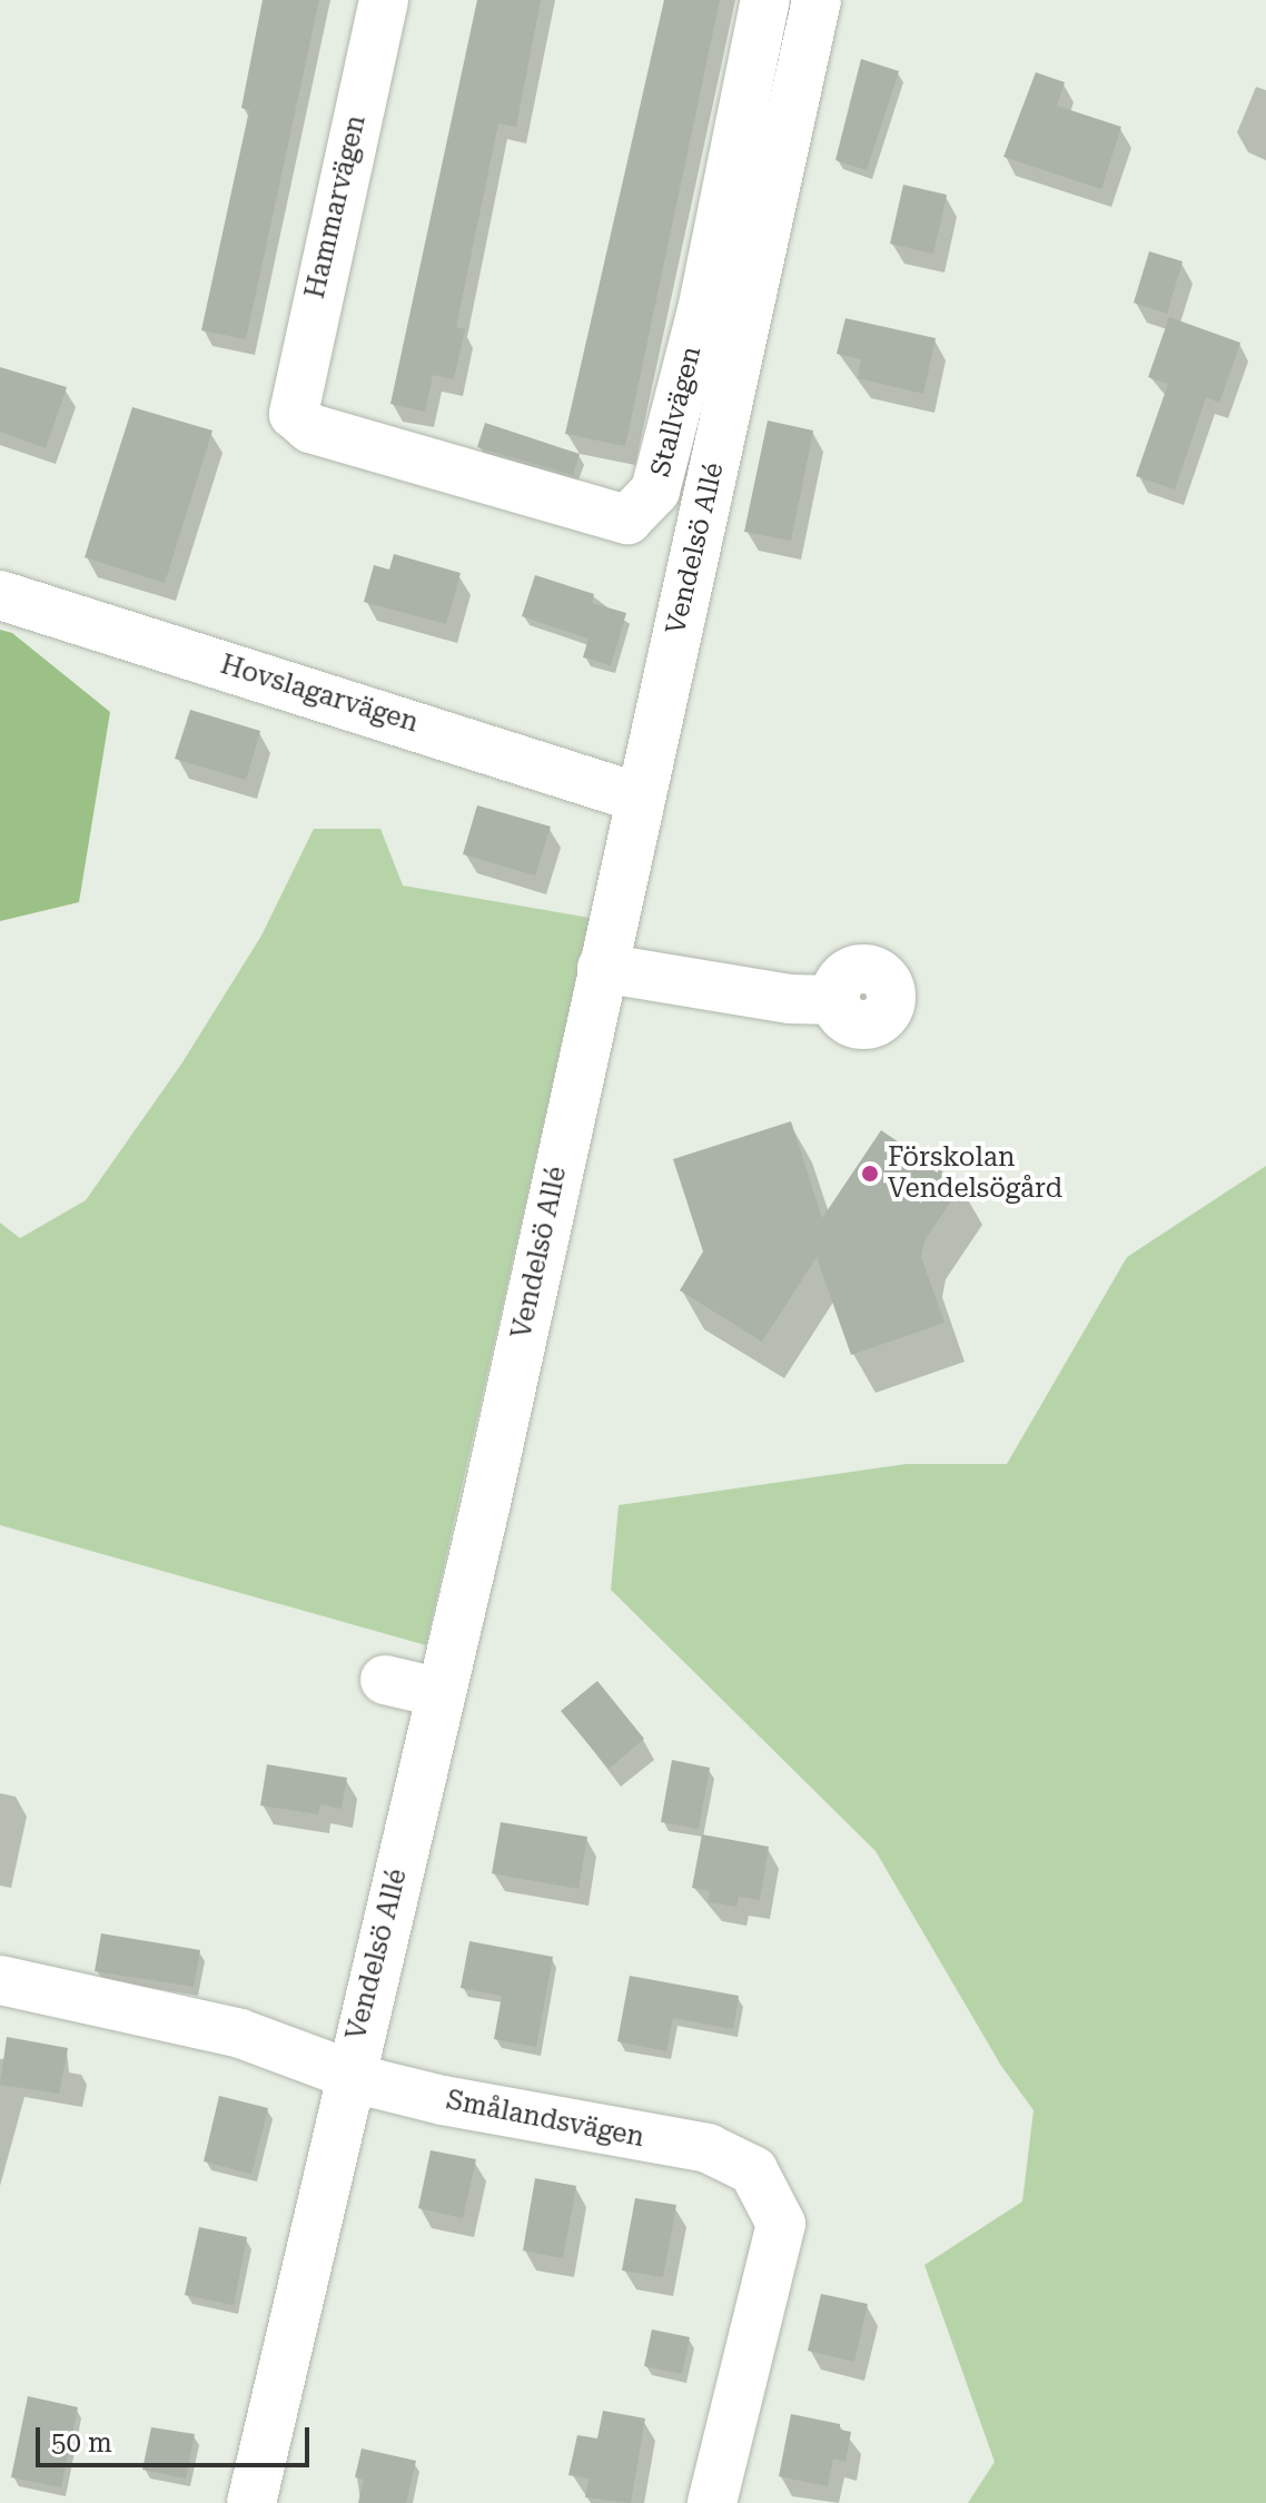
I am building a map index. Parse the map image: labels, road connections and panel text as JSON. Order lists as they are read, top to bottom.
{
  "streets": {
    "street": [
      "Hammarvägen",
      "Stallvägen",
      "Vendelsö Allé",
      "Hovslagarvägen",
      "Smålandsvägen"
    ]
  },
  "crossings": [
    ["Hammarvägen", "Stallvägen"],
    ["Vendelsö Allé", "Hovslagarvägen"],
    ["Vendelsö Allé", "Smålandsvägen"]
  ],
  "places": ["Förskolan Vendelsögård"],
  "scale_bar": "50 m"
}
